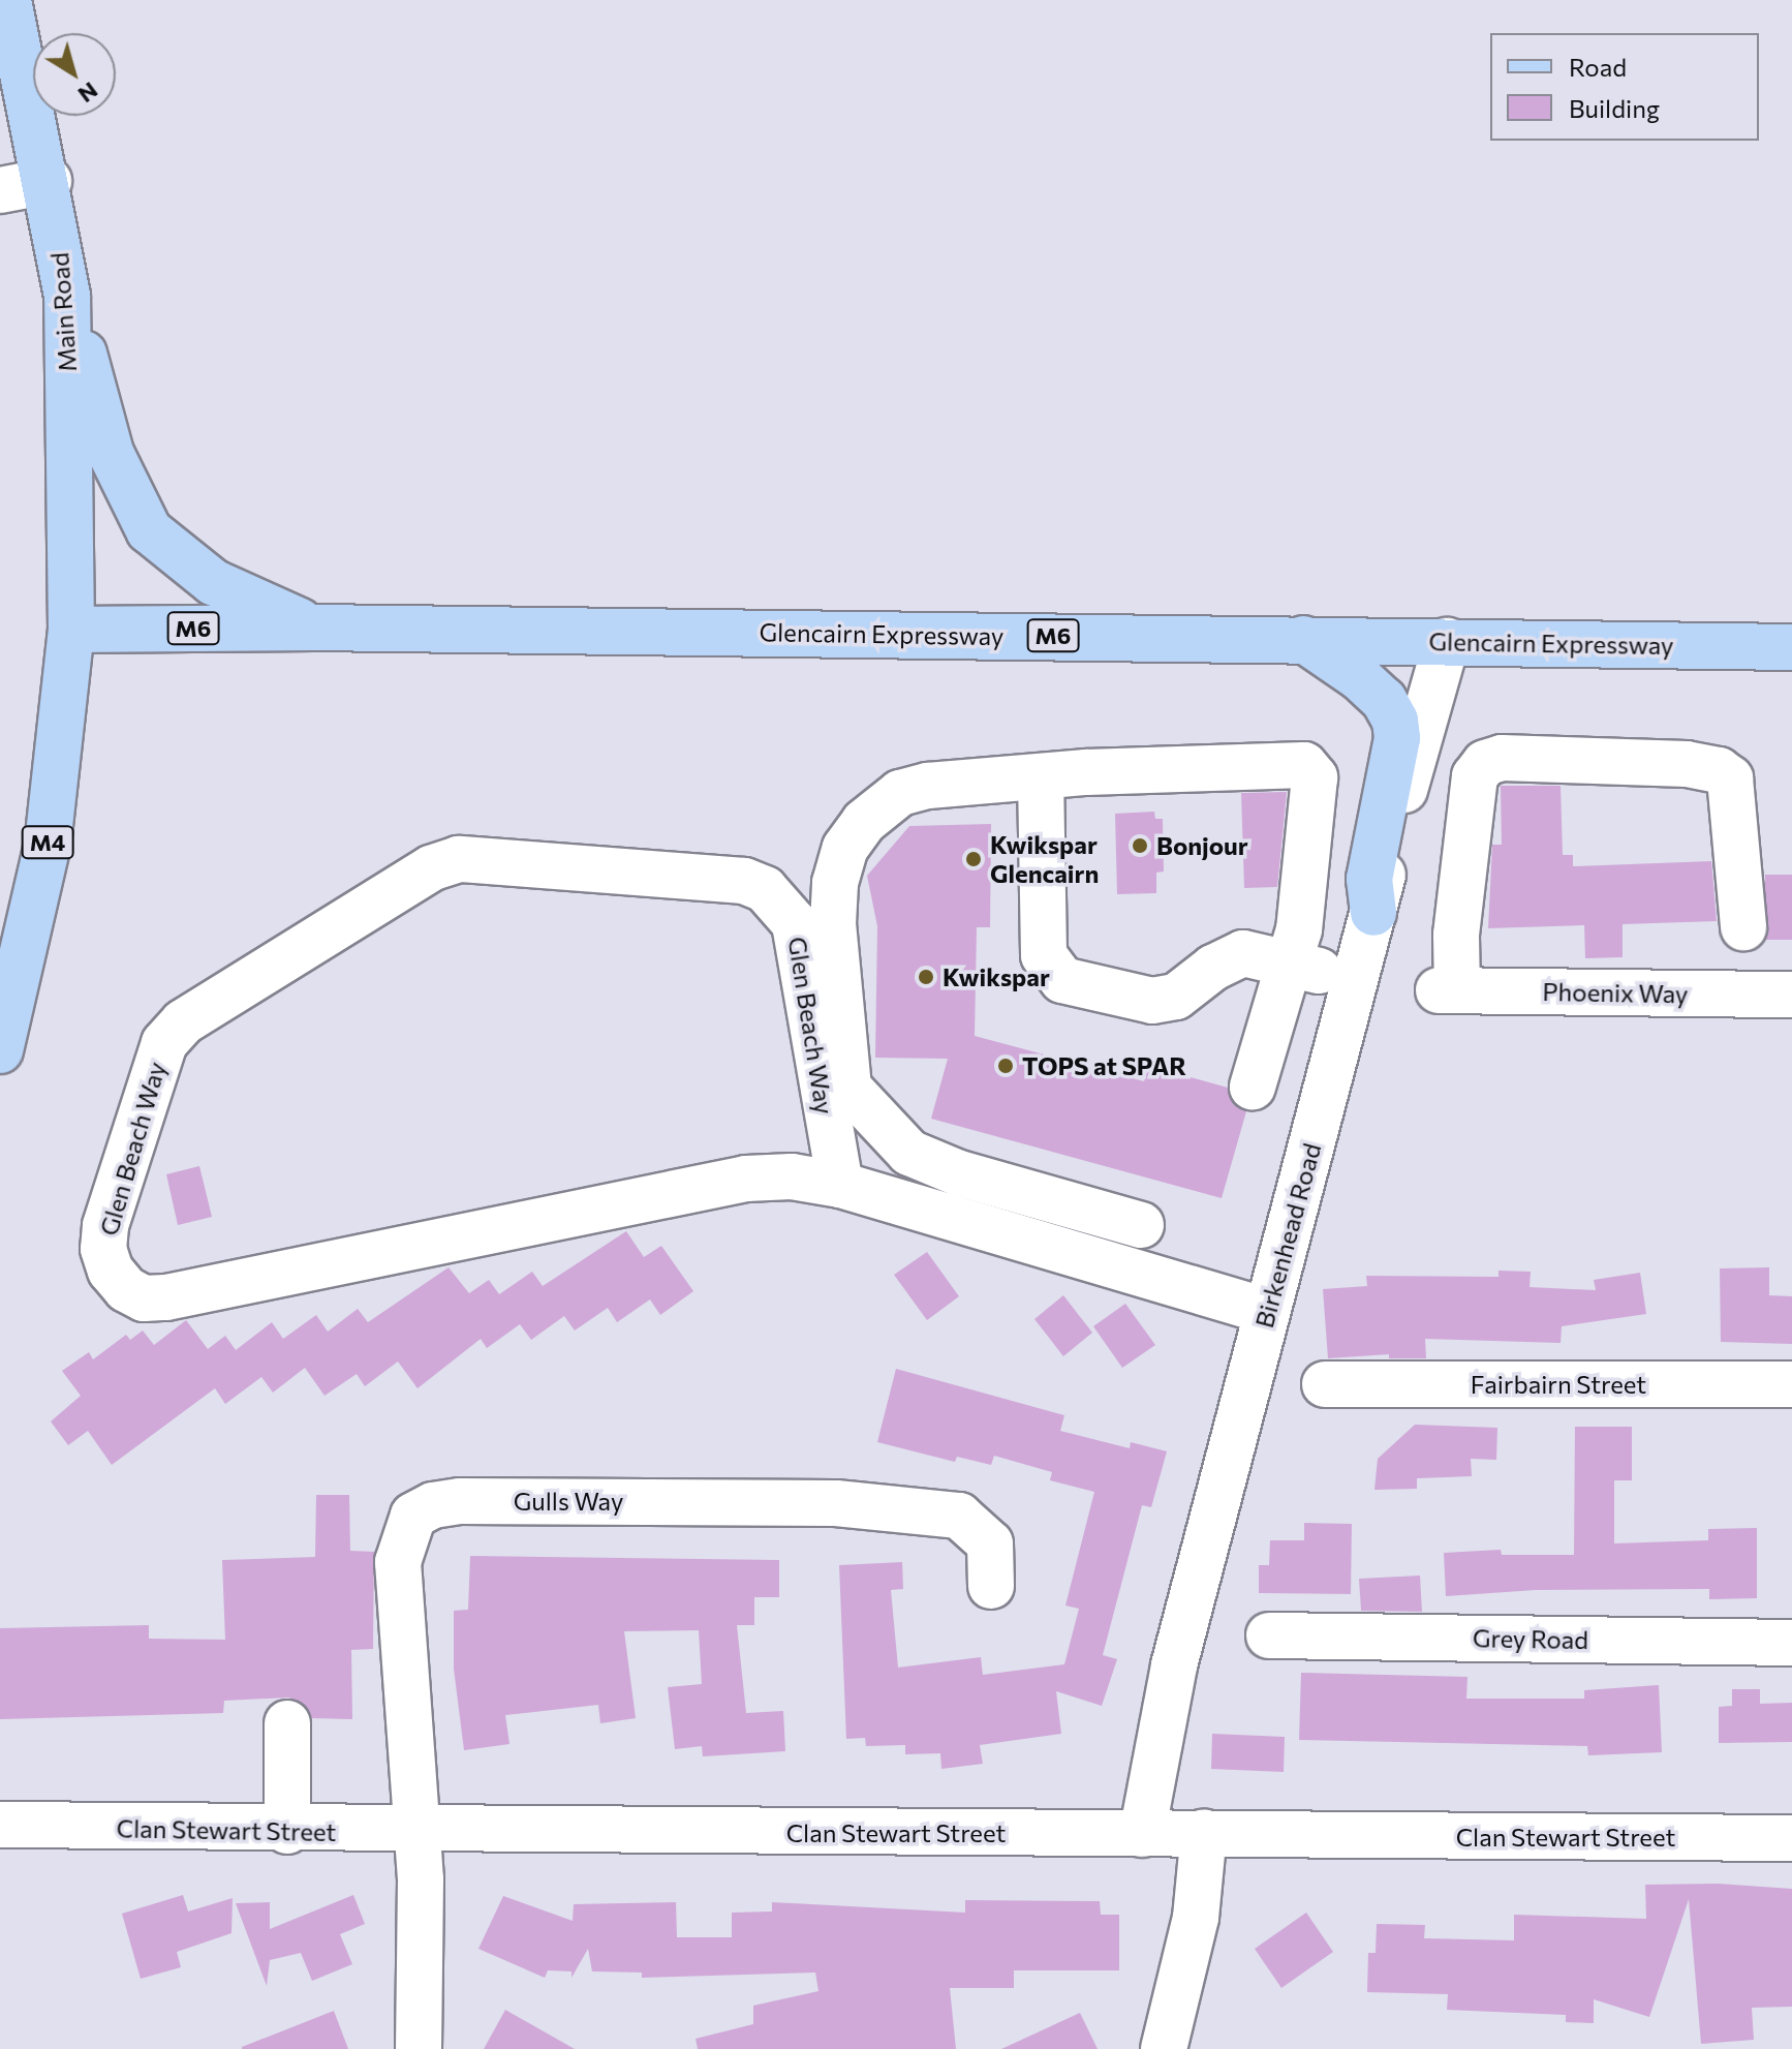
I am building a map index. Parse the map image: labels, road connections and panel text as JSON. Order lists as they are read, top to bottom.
{
  "streets": {
    "main road": [
      "Main Road",
      "M6",
      "Glencairn Expressway",
      "M4"
    ],
    "street": [
      "Phoenix Way",
      "Glen Beach Way",
      "Birkenhead Road",
      "Fairbairn Street",
      "Gulls Way",
      "Grey Road",
      "Clan Stewart Street"
    ]
  },
  "crossings": [
    ["Main Road", "Glencairn Expressway"],
    ["Main Road", "M4"],
    ["Glencairn Expressway", "M4"],
    ["Glencairn Expressway", "Birkenhead Road"],
    ["Glen Beach Way", "Birkenhead Road"],
    ["Birkenhead Road", "Clan Stewart Street"],
    ["Gulls Way", "Clan Stewart Street"]
  ],
  "places": [
    "Bonjour",
    "Kwikspar Glencairn",
    "Kwikspar",
    "TOPS at SPAR"
  ],
  "legend": ["Road", "Building"],
  "north": "bottom right"
}
